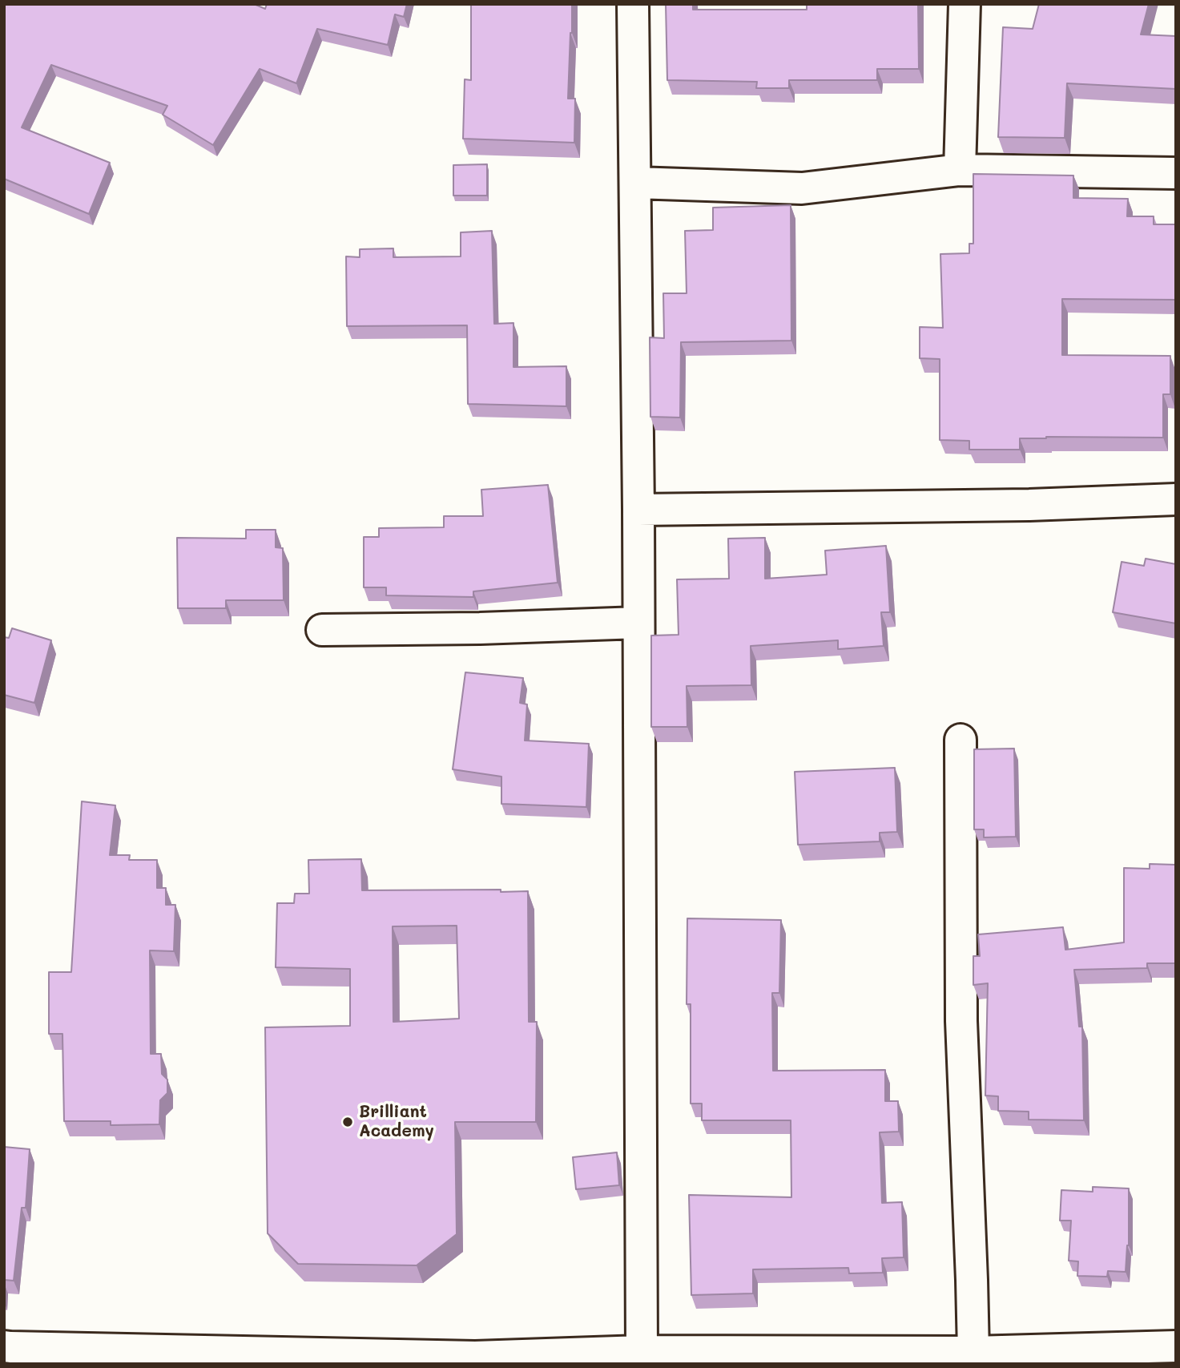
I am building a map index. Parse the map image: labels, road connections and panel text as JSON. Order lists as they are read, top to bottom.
{
  "places": ["Brilliant Academy"]
}
